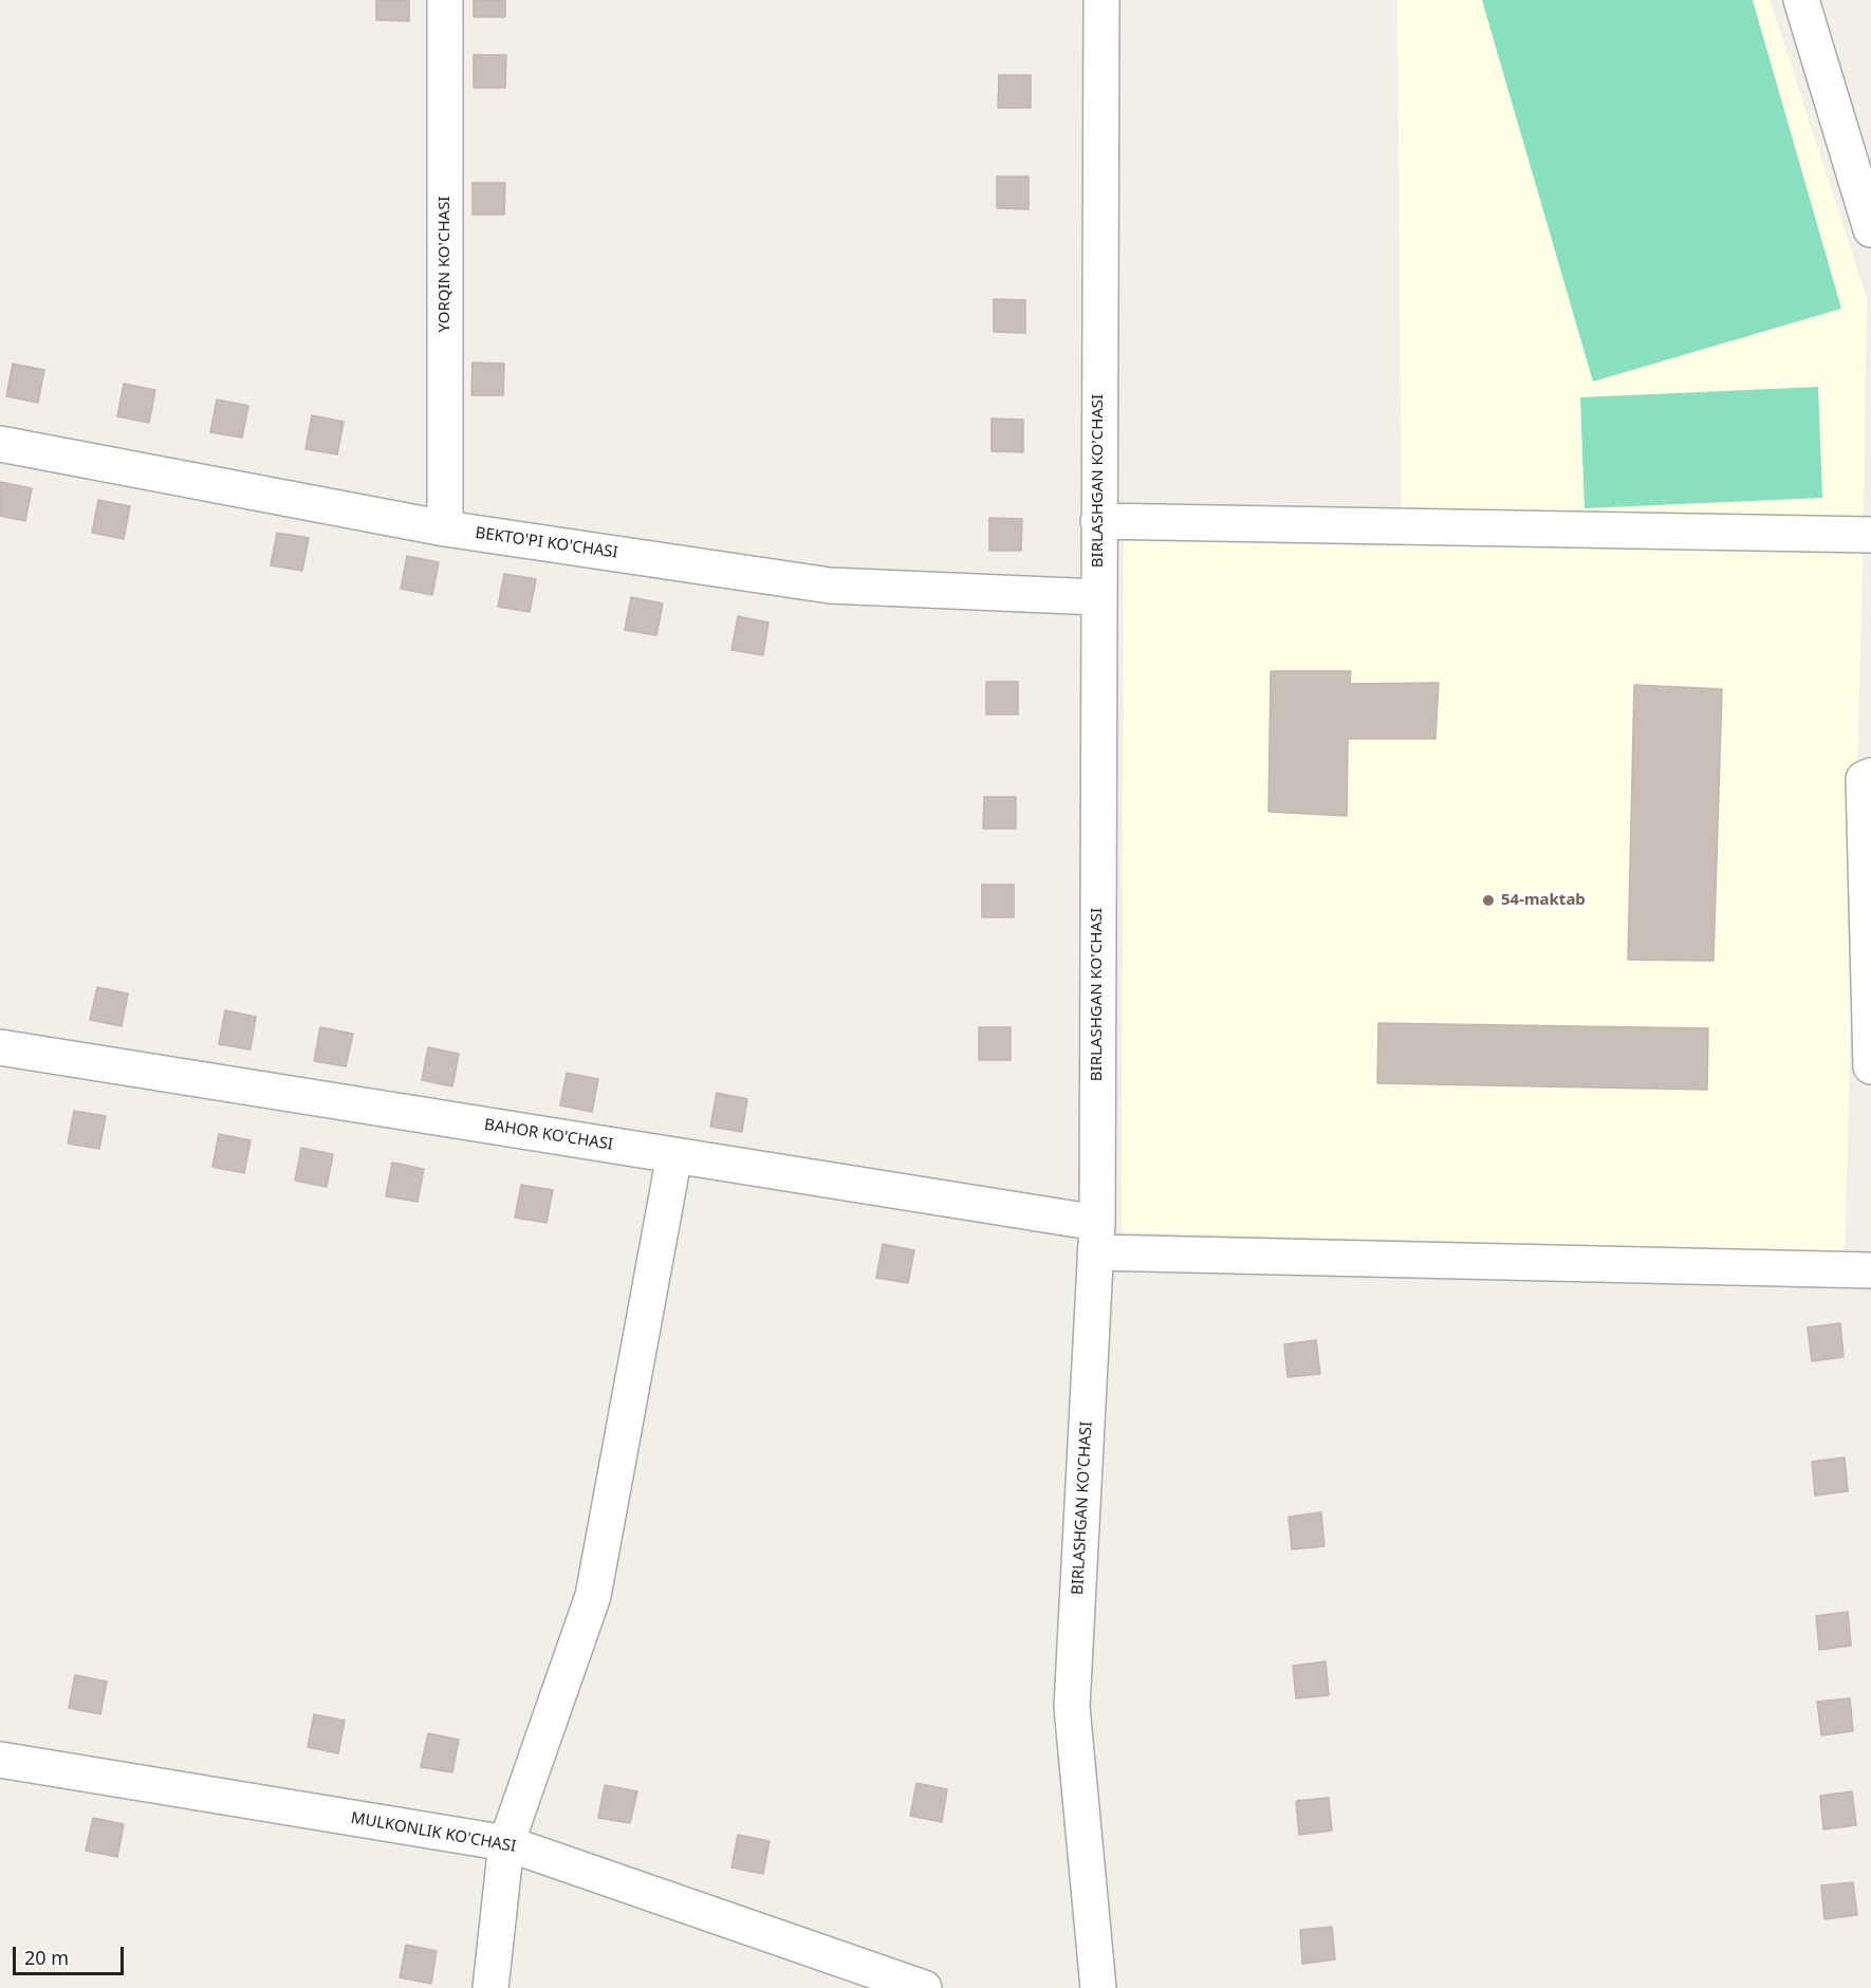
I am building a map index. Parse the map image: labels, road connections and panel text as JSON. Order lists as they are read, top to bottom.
{
  "streets": {
    "street": [
      "YORQIN KO'CHASI",
      "BIRLASHGAN KO'CHASI",
      "BEKTO'PI KO'CHASI",
      "BAHOR KO'CHASI",
      "MULKONLIK KO'CHASI"
    ]
  },
  "crossings": [
    ["YORQIN KO'CHASI", "BEKTO'PI KO'CHASI"],
    ["BIRLASHGAN KO'CHASI", "BEKTO'PI KO'CHASI"],
    ["BIRLASHGAN KO'CHASI", "BAHOR KO'CHASI"]
  ],
  "places": ["54-maktab"],
  "scale_bar": "20 m"
}
